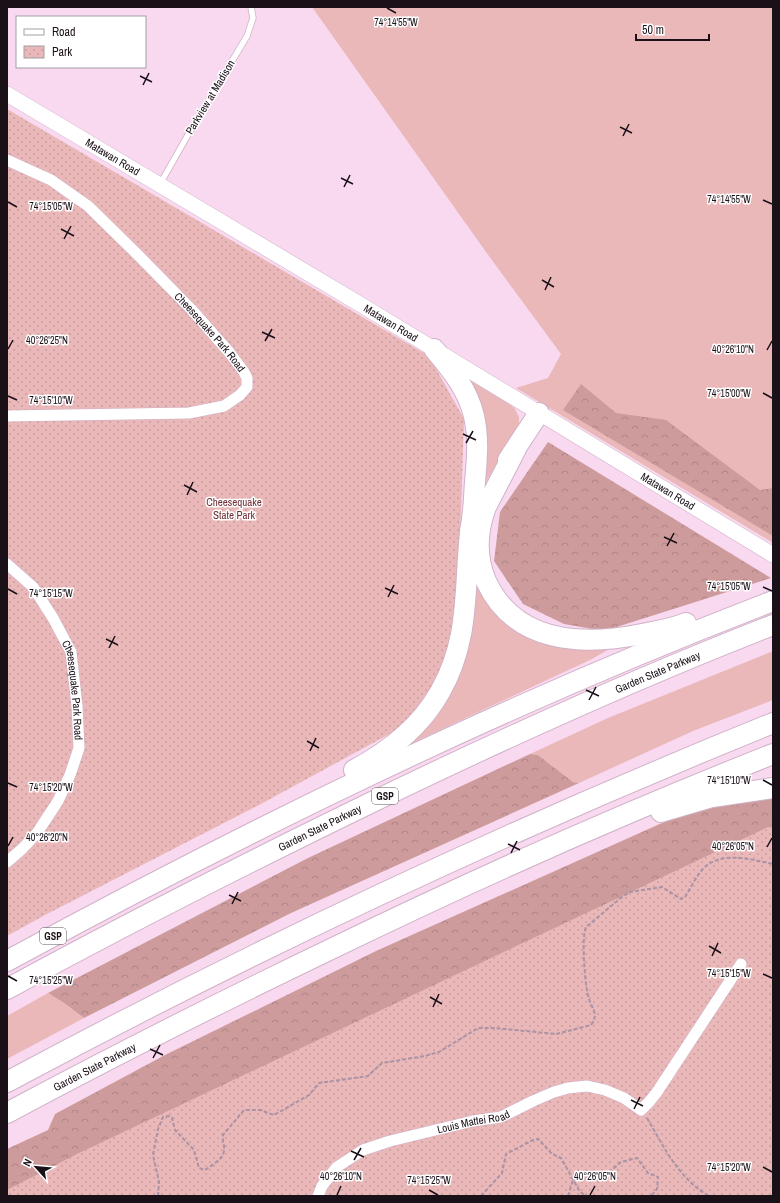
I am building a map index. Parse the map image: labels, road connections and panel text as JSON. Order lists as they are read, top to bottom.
{
  "streets": {
    "highway": ["Garden State Parkway", "GSP"],
    "main road": ["Matawan Road"],
    "street": ["Cheesequake Park Road", "Louis Mattei Road"],
    "lane": ["Parkview at Madison"]
  },
  "crossings": [
    ["Parkview at Madison", "Matawan Road"]
  ],
  "parks": ["Cheesequake State Park"],
  "legend": ["Road", "Park"],
  "scale_bar": "50 m",
  "north": "top left",
  "coordinates": [
    "74°14'55\"W",
    "74°15'05\"W",
    "40°26'25\"N",
    "40°26'10\"N",
    "74°15'00\"W",
    "74°15'10\"W",
    "74°15'15\"W",
    "74°15'20\"W",
    "40°26'20\"N",
    "40°26'05\"N",
    "74°15'25\"W"
  ]
}
